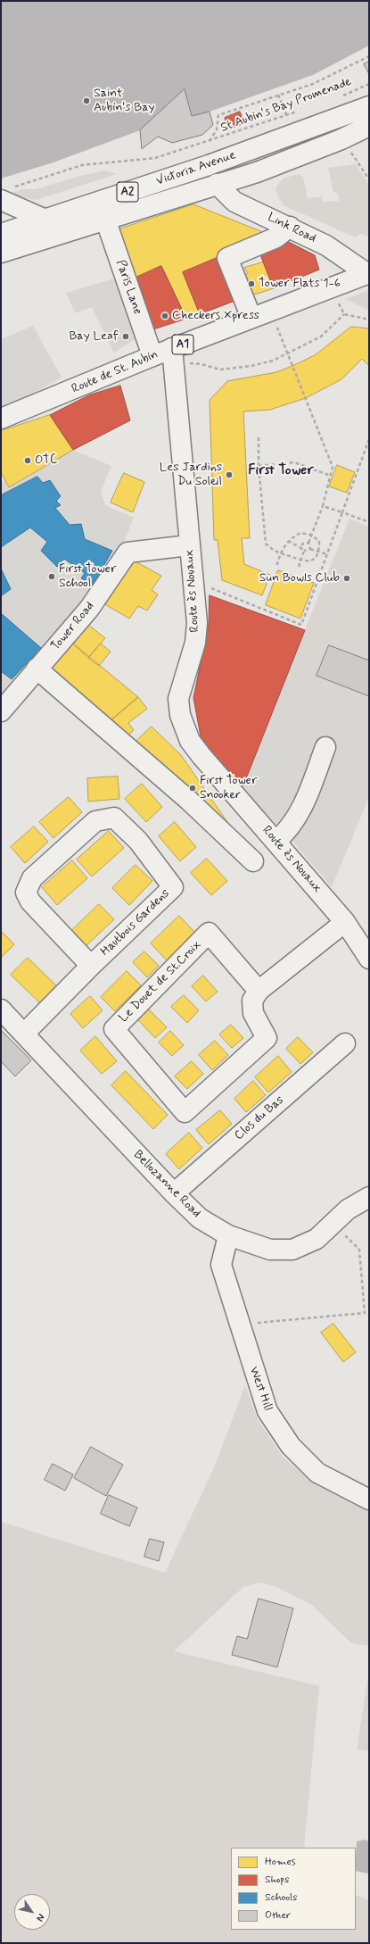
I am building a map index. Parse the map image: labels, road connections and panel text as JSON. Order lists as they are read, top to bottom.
{
  "streets": {
    "main road": [
      "Victoria Avenue",
      "A2",
      "Link Road",
      "Paris Lane",
      "A1",
      "Route de St. Aubin",
      "Route ès Nouaux",
      "Tower Road",
      "Hautbois Gardens",
      "Le Douet de St.Croix",
      "Clos du Bas",
      "Bellozanne Road",
      "West Hill"
    ],
    "path": ["St Aubin's Bay Promenade"]
  },
  "crossings": [
    ["Victoria Avenue", "Link Road"],
    ["Victoria Avenue", "Paris Lane"],
    ["Link Road", "Route de St. Aubin"],
    ["Paris Lane", "Route de St. Aubin"],
    ["Route de St. Aubin", "Route ès Nouaux"],
    ["Route ès Nouaux", "Tower Road"],
    ["Hautbois Gardens", "Bellozanne Road"],
    ["Clos du Bas", "Bellozanne Road"],
    ["Bellozanne Road", "West Hill"]
  ],
  "districts": ["First Tower"],
  "places": [
    "Saint Aubin's Bay",
    "Tower Flats 1-6",
    "Checkers Xpress",
    "Bay Leaf",
    "OTC",
    "Les Jardins Du Soleil",
    "First Tower School",
    "Sun Bowls Club",
    "First Tower Snooker"
  ],
  "legend": [
    "Homes",
    "Shops",
    "Schools",
    "Other"
  ],
  "north": "bottom right"
}
